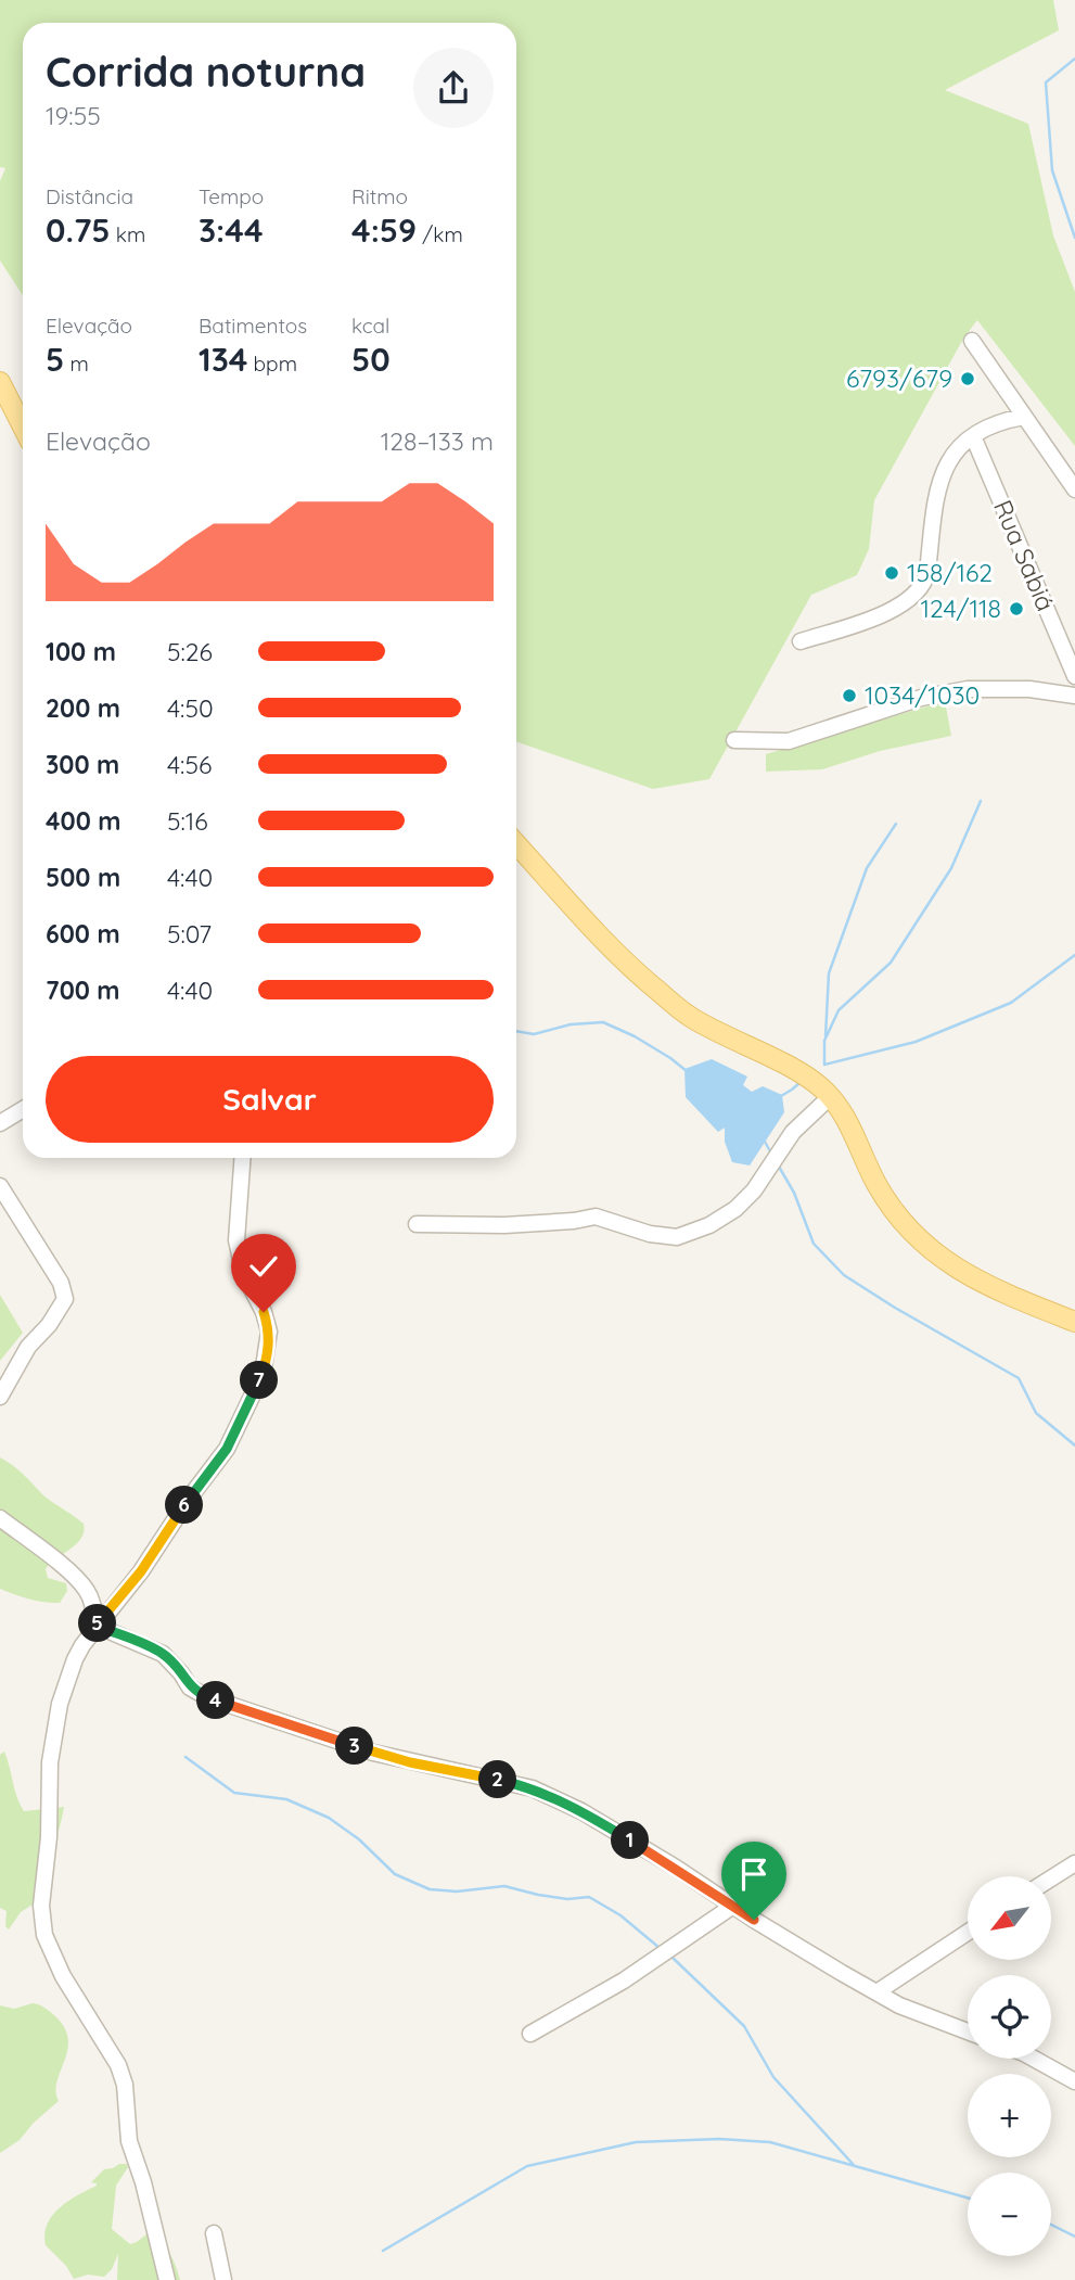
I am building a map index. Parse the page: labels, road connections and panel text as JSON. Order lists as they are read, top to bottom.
{
  "streets": {
    "street": ["Rua Sabiá"]
  },
  "places": [
    "6793/679",
    "158/162",
    "124/118",
    "1034/1030"
  ],
  "north": "bottom left",
  "page": {
    "heading": ["Corrida noturna", "19:55"],
    "stats": [
      ["Distância", "0.75 km"],
      ["Tempo", "3:44"],
      ["Ritmo", "4:59 /km"],
      ["Elevação", "5 m"],
      ["Batimentos", "134 bpm"],
      ["kcal", "50"]
    ],
    "chart": ["Elevação", "128–133 m"],
    "list": [
      {
        "name": "100 m",
        "note": "5:26"
      },
      {
        "name": "200 m",
        "note": "4:50"
      },
      {
        "name": "300 m",
        "note": "4:56"
      },
      {
        "name": "400 m",
        "note": "5:16"
      },
      {
        "name": "500 m",
        "note": "4:40"
      },
      {
        "name": "600 m",
        "note": "5:07"
      },
      {
        "name": "700 m",
        "note": "4:40"
      }
    ],
    "buttons": "Salvar",
    "pins": [
      "7",
      "6",
      "5",
      "4",
      "3",
      "2",
      "1"
    ],
    "map_buttons": ["+", "−"]
  }
}
